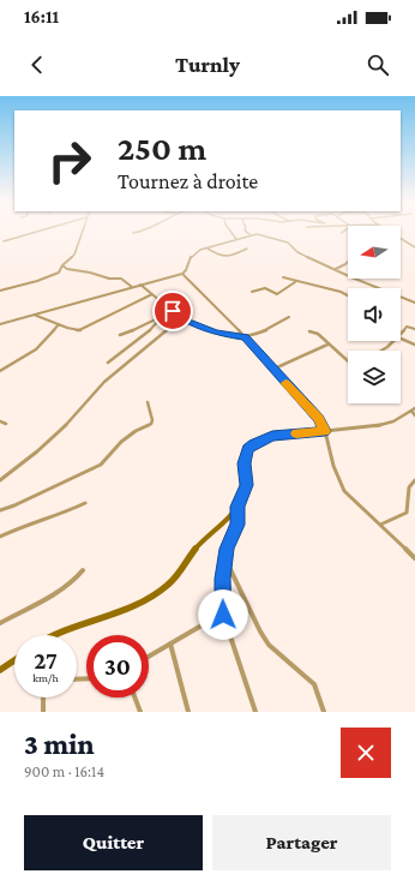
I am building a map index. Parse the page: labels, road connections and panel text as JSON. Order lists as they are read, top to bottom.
{
  "north": "left",
  "page": {
    "status": "16:11",
    "header": "Turnly",
    "turn": ["250 m", "Tournez à droite"],
    "speed": "27 km/h",
    "limit": "30",
    "heading": ["3 min", "900 m · 16:14"],
    "buttons": ["Quitter", "Partager"]
  }
}
